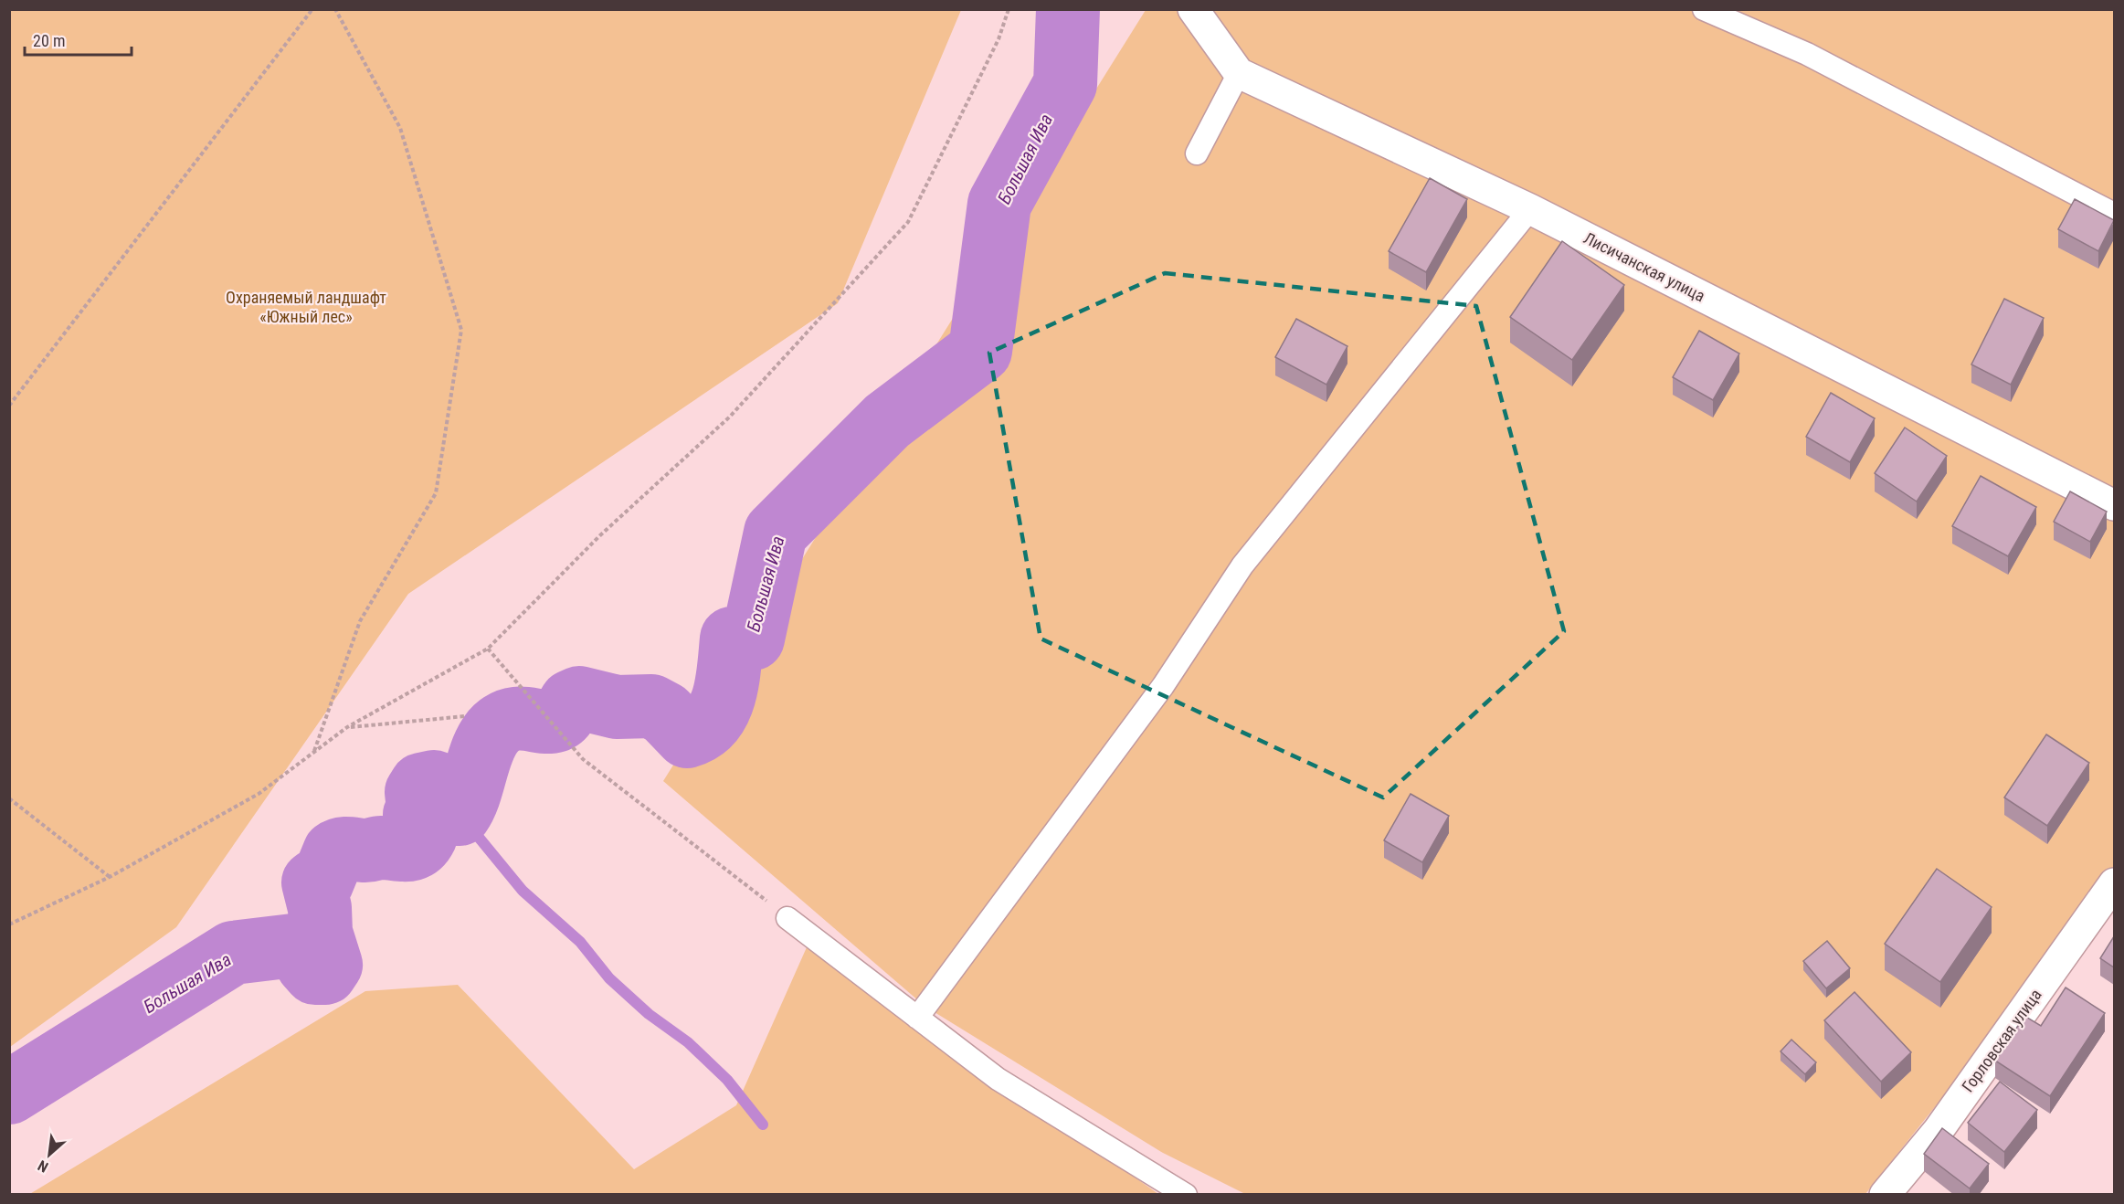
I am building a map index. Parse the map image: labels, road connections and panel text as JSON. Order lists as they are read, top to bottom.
{
  "streets": {
    "street": ["Лисичанская улица", "Горловская улица"]
  },
  "water": ["Большая Ива"],
  "parks": ["Охраняемый ландшафт «Южный лес»"],
  "scale_bar": "20 m",
  "north": "bottom left"
}
